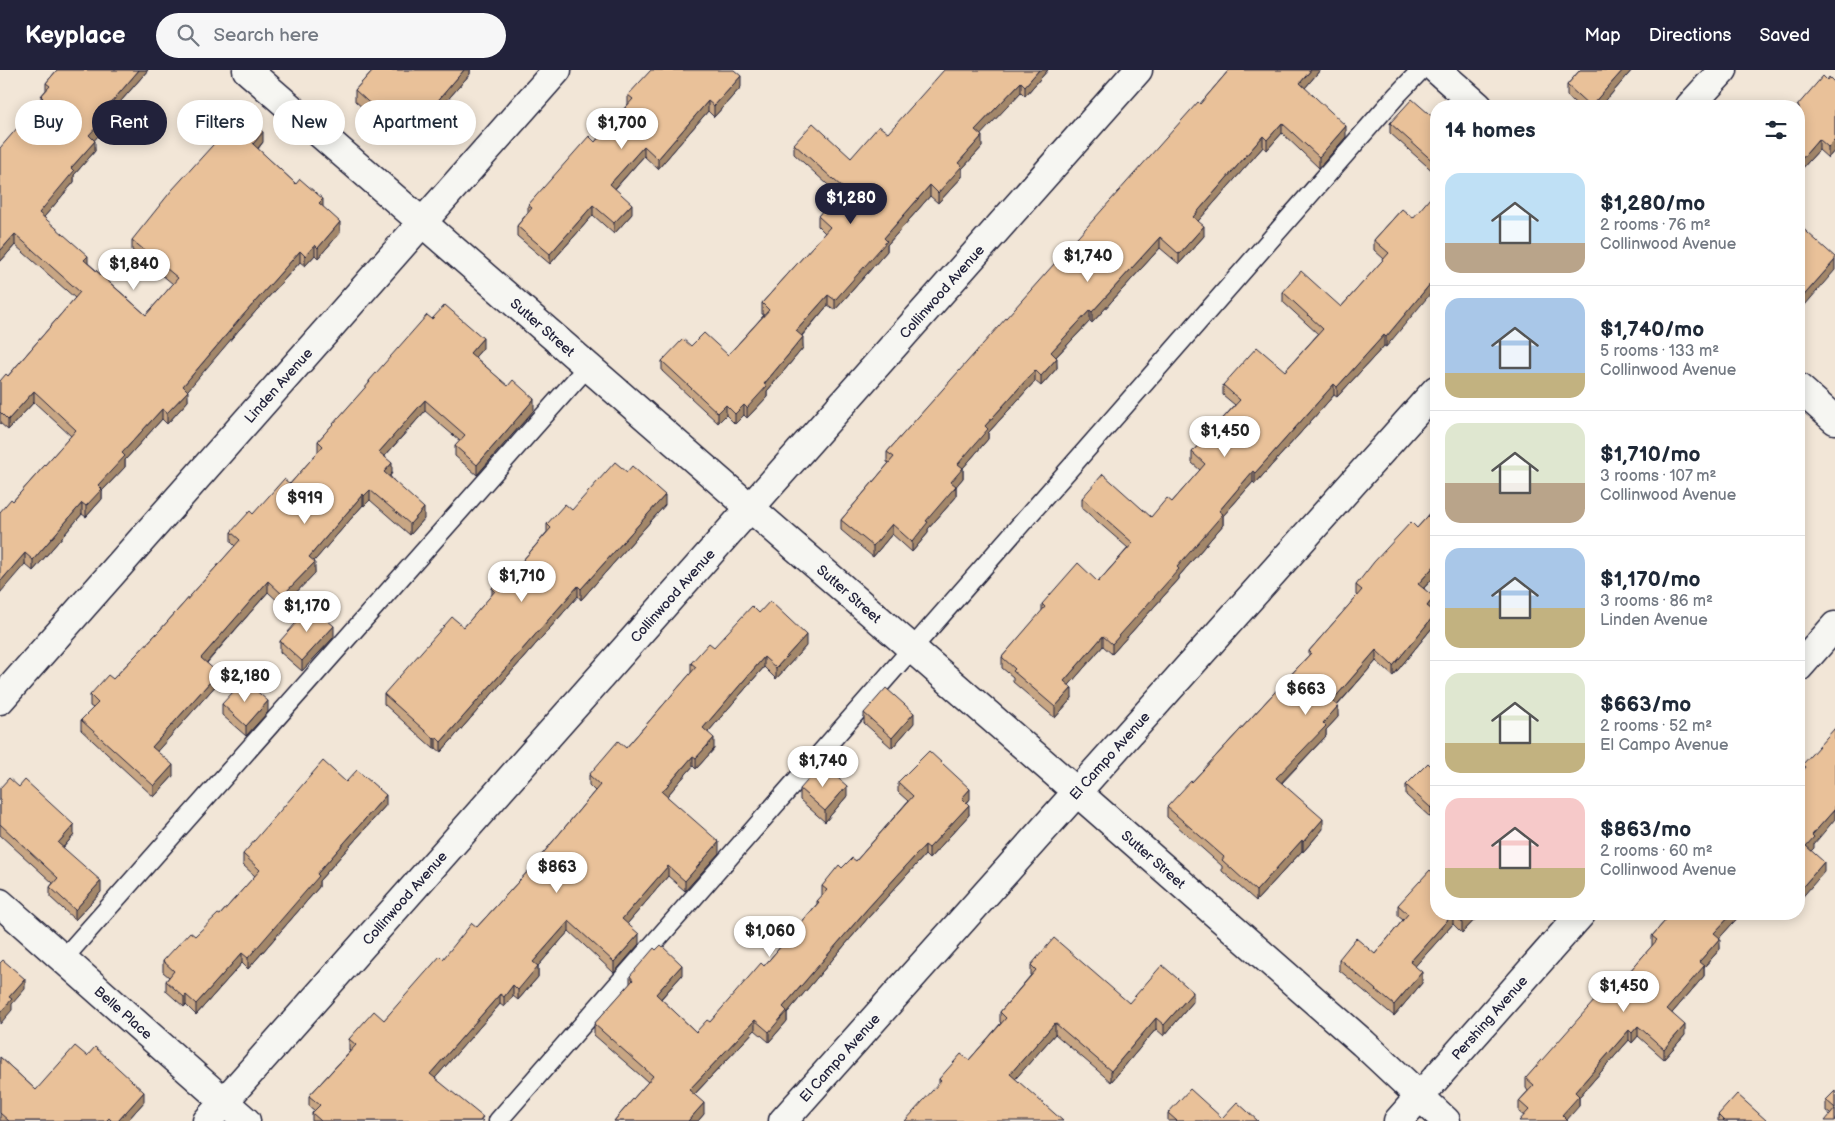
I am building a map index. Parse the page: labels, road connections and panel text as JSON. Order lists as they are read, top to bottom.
{
  "streets": {
    "street": [
      "Collinwood Avenue",
      "Sutter Street",
      "Linden Avenue",
      "El Campo Avenue",
      "Belle Place",
      "Pershing Avenue"
    ]
  },
  "crossings": [
    ["Collinwood Avenue", "Sutter Street"],
    ["Collinwood Avenue", "Belle Place"],
    ["Sutter Street", "Linden Avenue"],
    ["Sutter Street", "El Campo Avenue"],
    ["Sutter Street", "Pershing Avenue"]
  ],
  "page": {
    "header": "Keyplace",
    "search": "Search here",
    "nav": ["Map", "Directions", "Saved"],
    "chip": [
      "Buy",
      "Rent",
      "Filters",
      "New",
      "Apartment"
    ],
    "heading": "14 homes",
    "price": [
      "$1,700",
      "$1,280",
      "$1,740",
      "$1,840",
      "$1,450",
      "$919",
      "$1,710",
      "$1,170",
      "$2,180",
      "$663",
      "$1,740",
      "$863",
      "$1,060",
      "$1,450"
    ],
    "list": [
      {
        "name": "$1,280/mo",
        "note": "2 rooms · 76 m² · Collinwood Avenue"
      },
      {
        "name": "$1,740/mo",
        "note": "5 rooms · 133 m² · Collinwood Avenue"
      },
      {
        "name": "$1,710/mo",
        "note": "3 rooms · 107 m² · Collinwood Avenue"
      },
      {
        "name": "$1,170/mo",
        "note": "3 rooms · 86 m² · Linden Avenue"
      },
      {
        "name": "$663/mo",
        "note": "2 rooms · 52 m² · El Campo Avenue"
      },
      {
        "name": "$863/mo",
        "note": "2 rooms · 60 m² · Collinwood Avenue"
      }
    ]
  }
}
